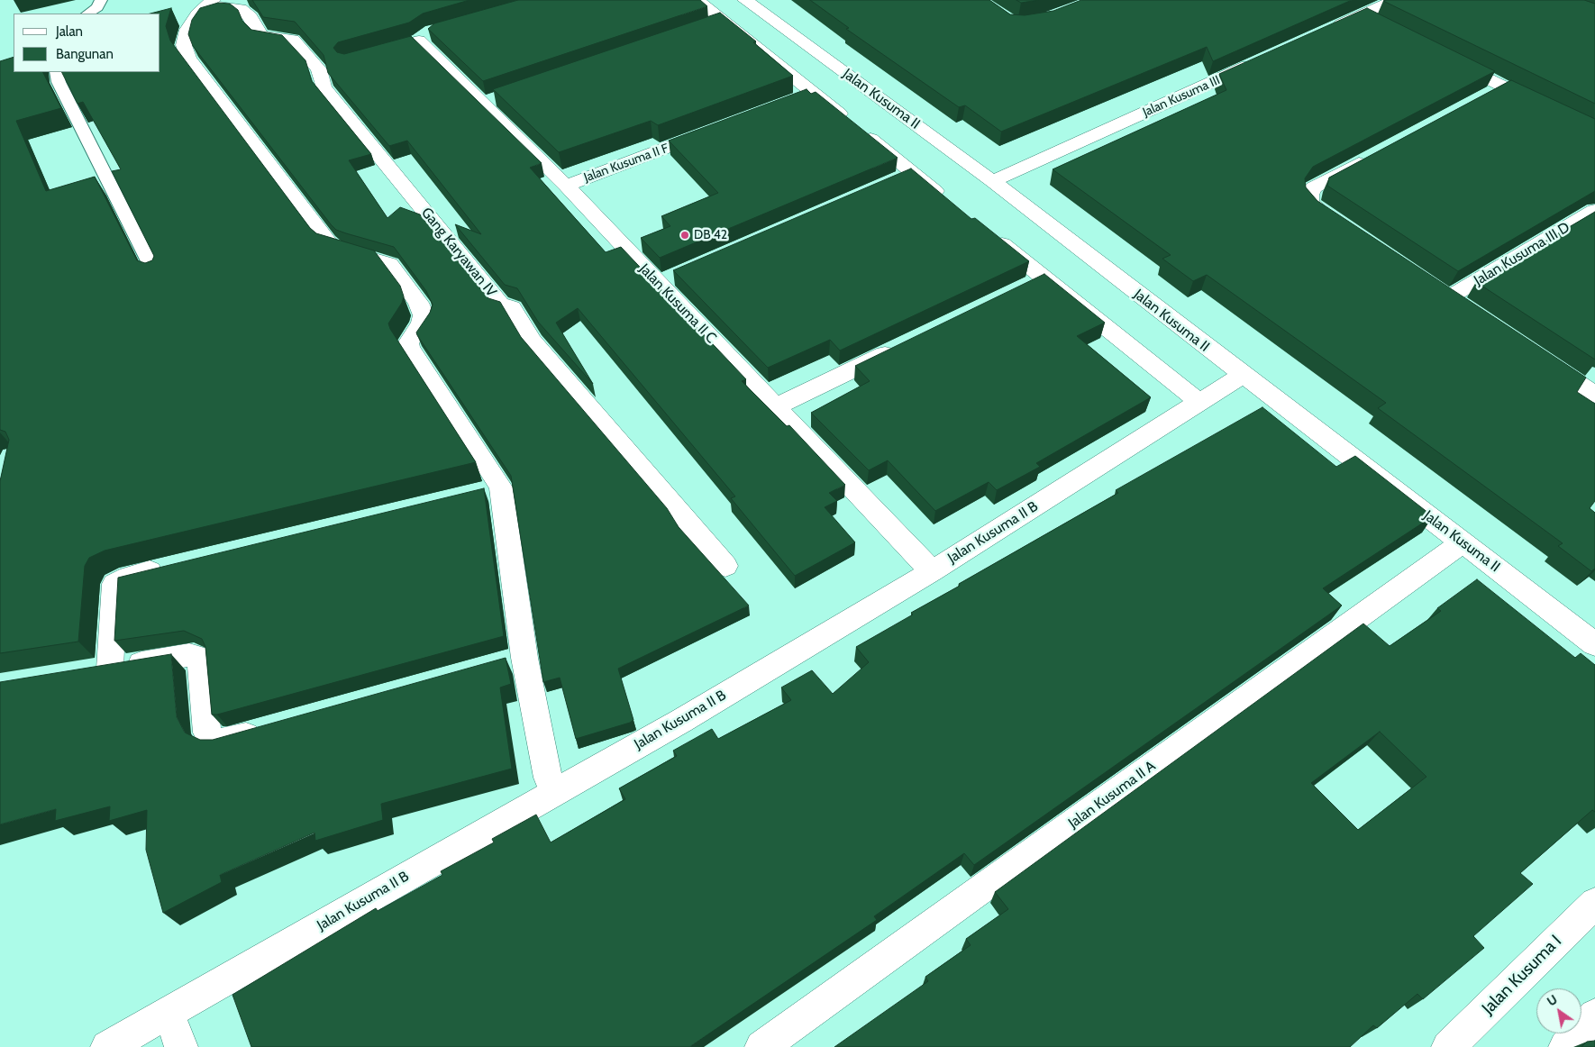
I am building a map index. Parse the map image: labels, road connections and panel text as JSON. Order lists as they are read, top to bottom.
{
  "streets": {
    "street": [
      "Jalan Kusuma III",
      "Jalan Kusuma II",
      "Jalan Kusuma II F",
      "Gang Karyawan IV",
      "Jalan Kusuma III D",
      "Jalan Kusuma II C",
      "Jalan Kusuma II B",
      "Jalan Kusuma II A",
      "Jalan Kusuma I"
    ]
  },
  "crossings": [
    ["Jalan Kusuma III", "Jalan Kusuma II"],
    ["Jalan Kusuma II", "Jalan Kusuma II B"],
    ["Jalan Kusuma II", "Jalan Kusuma II A"],
    ["Jalan Kusuma II F", "Jalan Kusuma II C"],
    ["Jalan Kusuma II C", "Jalan Kusuma II B"]
  ],
  "places": ["DB 42"],
  "legend": ["Jalan", "Bangunan"],
  "north": "top left"
}
